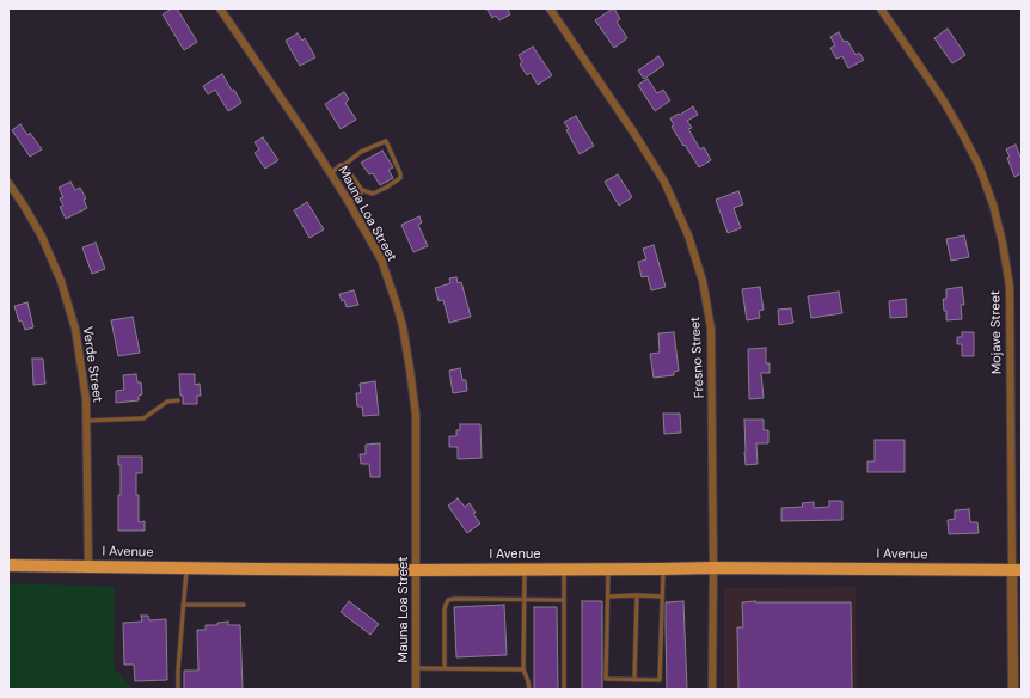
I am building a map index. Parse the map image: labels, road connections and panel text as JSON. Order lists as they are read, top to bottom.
{
  "streets": {
    "main road": ["I Avenue"],
    "street": [
      "Mauna Loa Street",
      "Mojave Street",
      "Fresno Street",
      "Verde Street"
    ]
  },
  "crossings": [
    ["Mauna Loa Street", "I Avenue"],
    ["Mojave Street", "I Avenue"],
    ["Fresno Street", "I Avenue"],
    ["Verde Street", "I Avenue"]
  ]
}
